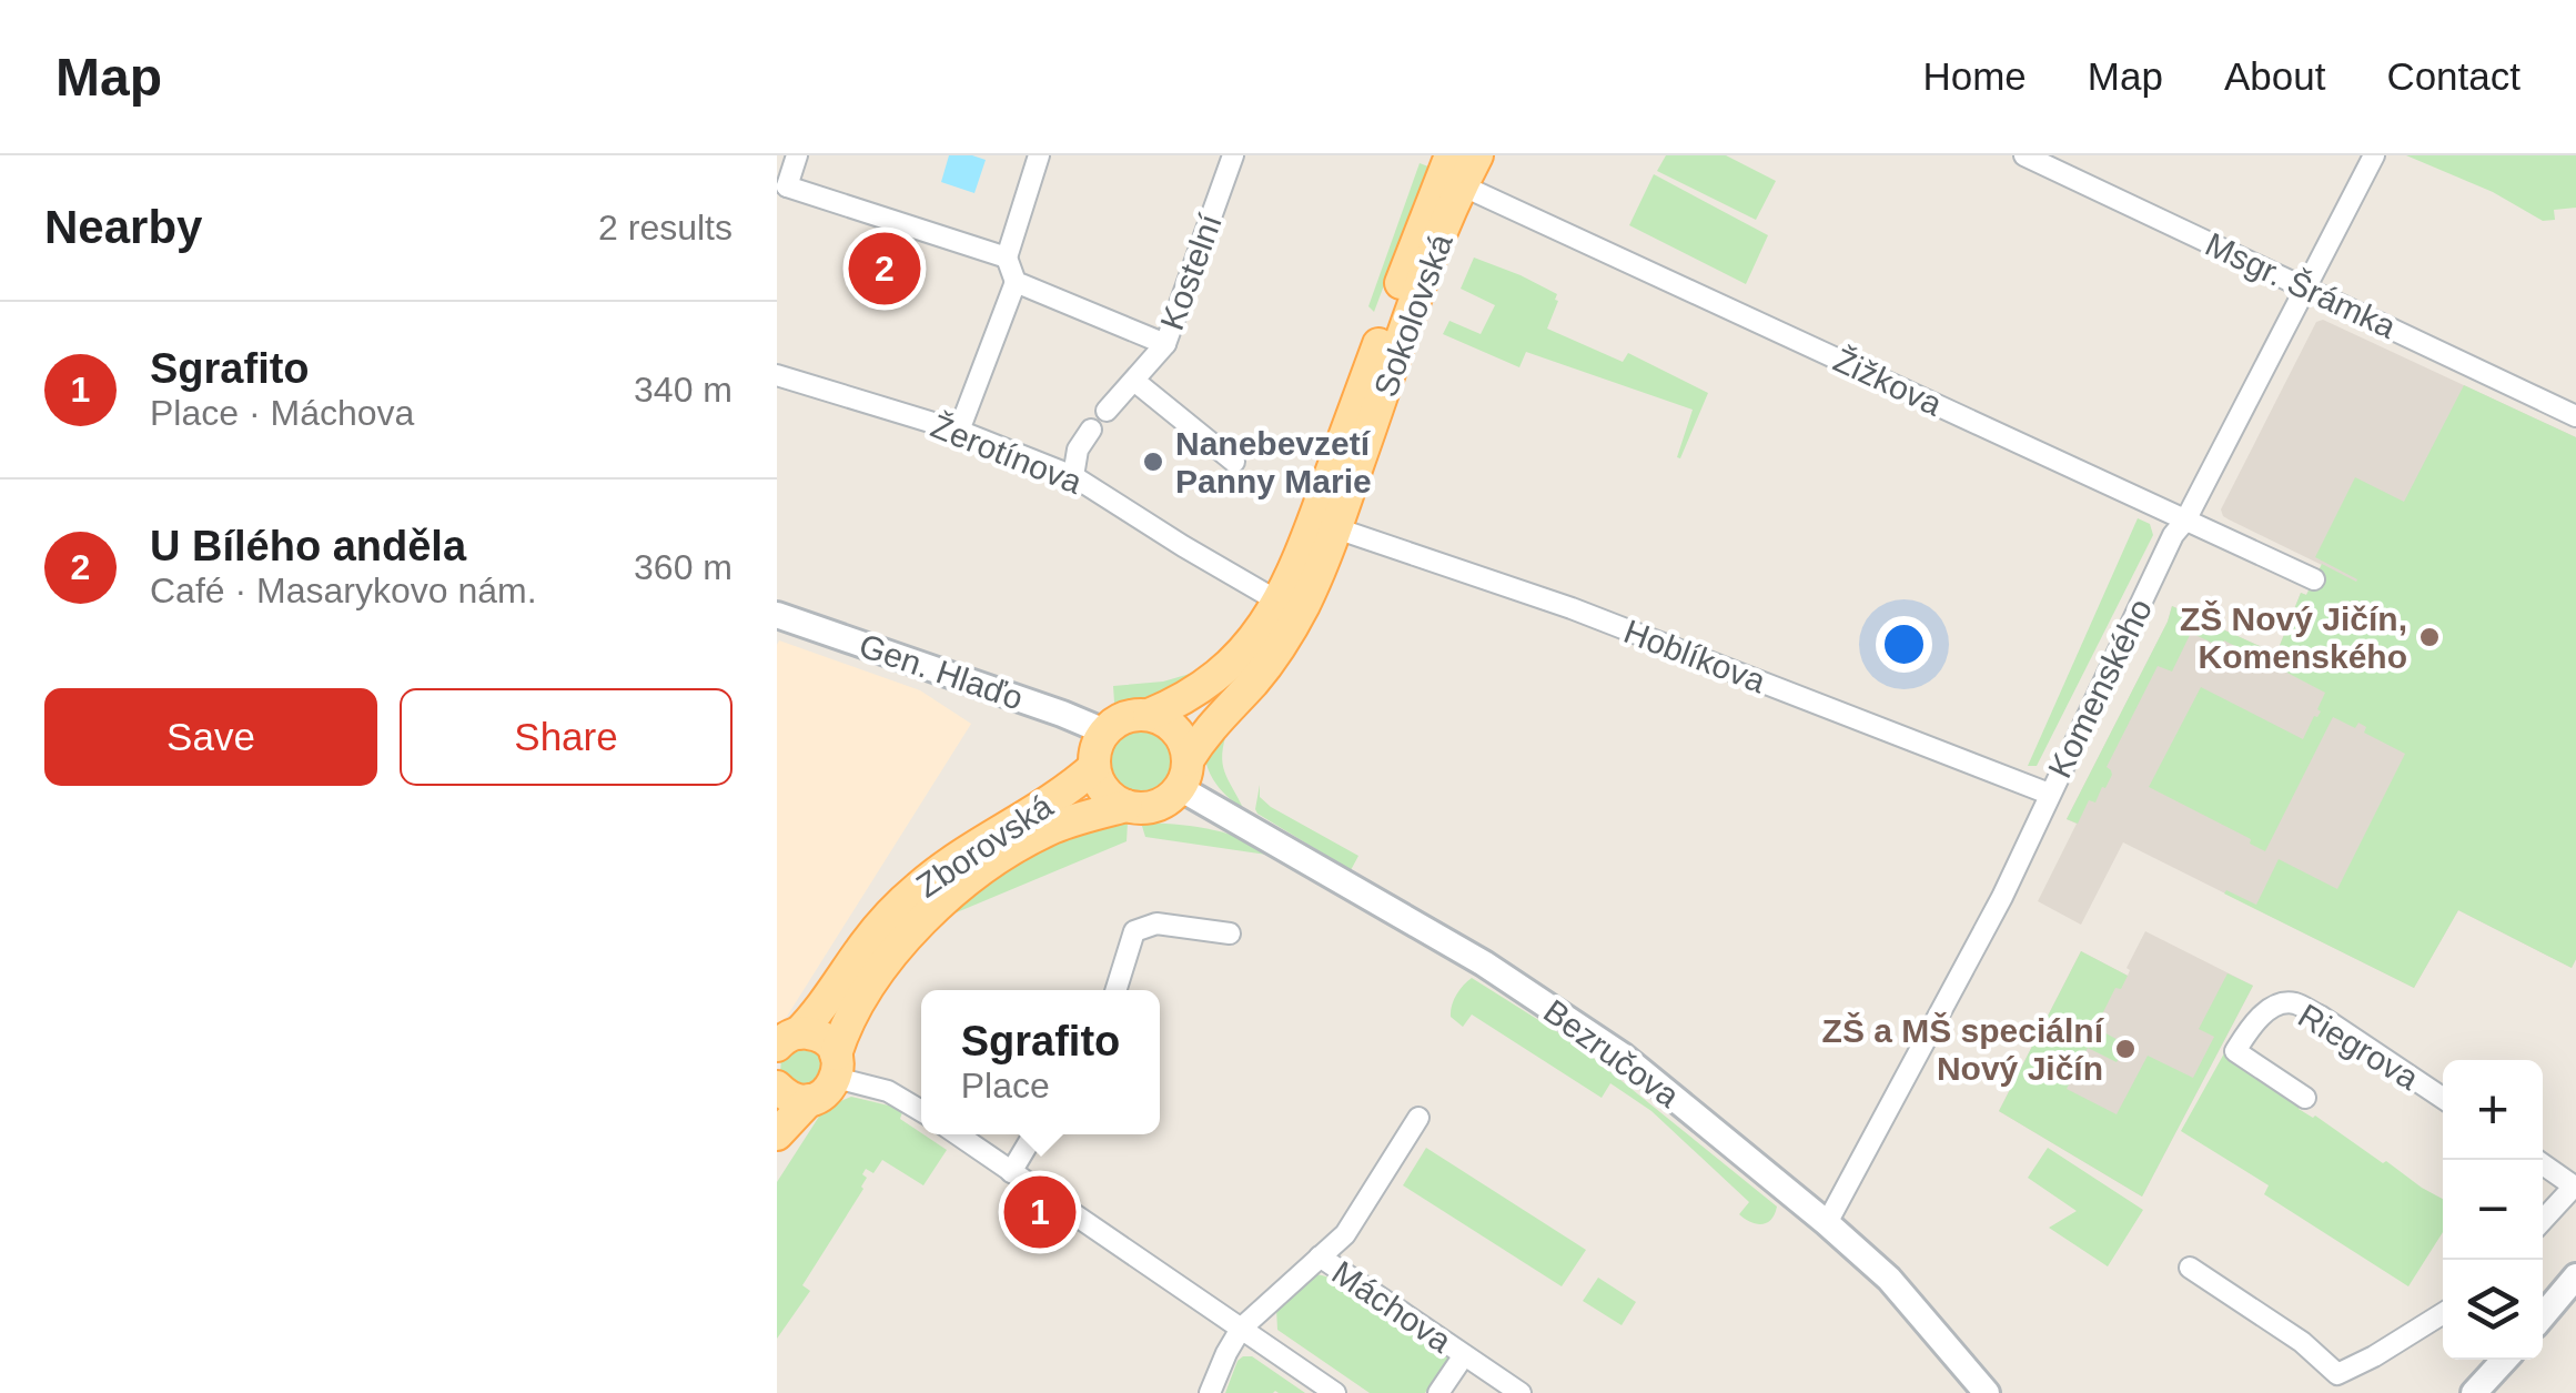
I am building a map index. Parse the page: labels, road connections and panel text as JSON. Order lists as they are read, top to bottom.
{
  "streets": {
    "main road": ["Sokolovská", "Zborovská"],
    "street": [
      "Kostelní",
      "Msgr. Šrámka",
      "Žižkova",
      "Žerotínova",
      "Hoblíkova",
      "Gen. Hlaďo",
      "Komenského",
      "Riegrova",
      "Bezručova",
      "Máchova"
    ]
  },
  "crossings": [
    ["Msgr. Šrámka", "Komenského"],
    ["Sokolovská", "Žižkova"],
    ["Sokolovská", "Žerotínova"],
    ["Sokolovská", "Hoblíkova"],
    ["Sokolovská", "Gen. Hlaďo"],
    ["Sokolovská", "Zborovská"],
    ["Sokolovská", "Bezručova"],
    ["Žižkova", "Komenského"],
    ["Hoblíkova", "Komenského"],
    ["Gen. Hlaďo", "Zborovská"],
    ["Gen. Hlaďo", "Bezručova"],
    ["Komenského", "Bezručova"],
    ["Zborovská", "Bezručova"]
  ],
  "places": ["Nanebevzetí Panny Marie", "ZŠ Nový Jičín, Komenského", "ZŠ a MŠ speciální Nový Jičín"],
  "page": {
    "header": "Map",
    "nav": [
      "Home",
      "Map",
      "About",
      "Contact"
    ],
    "heading": ["Nearby", "2 results"],
    "pins": ["2", "1"],
    "list": [
      {
        "mark": "1",
        "name": "Sgrafito",
        "note": "Place · Máchova",
        "value": "340 m"
      },
      {
        "mark": "2",
        "name": "U Bílého anděla",
        "note": "Café · Masarykovo nám.",
        "value": "360 m"
      }
    ],
    "buttons": ["Save", "Share"],
    "popup": ["Sgrafito", "Place"],
    "map_buttons": ["+", "−"]
  }
}
